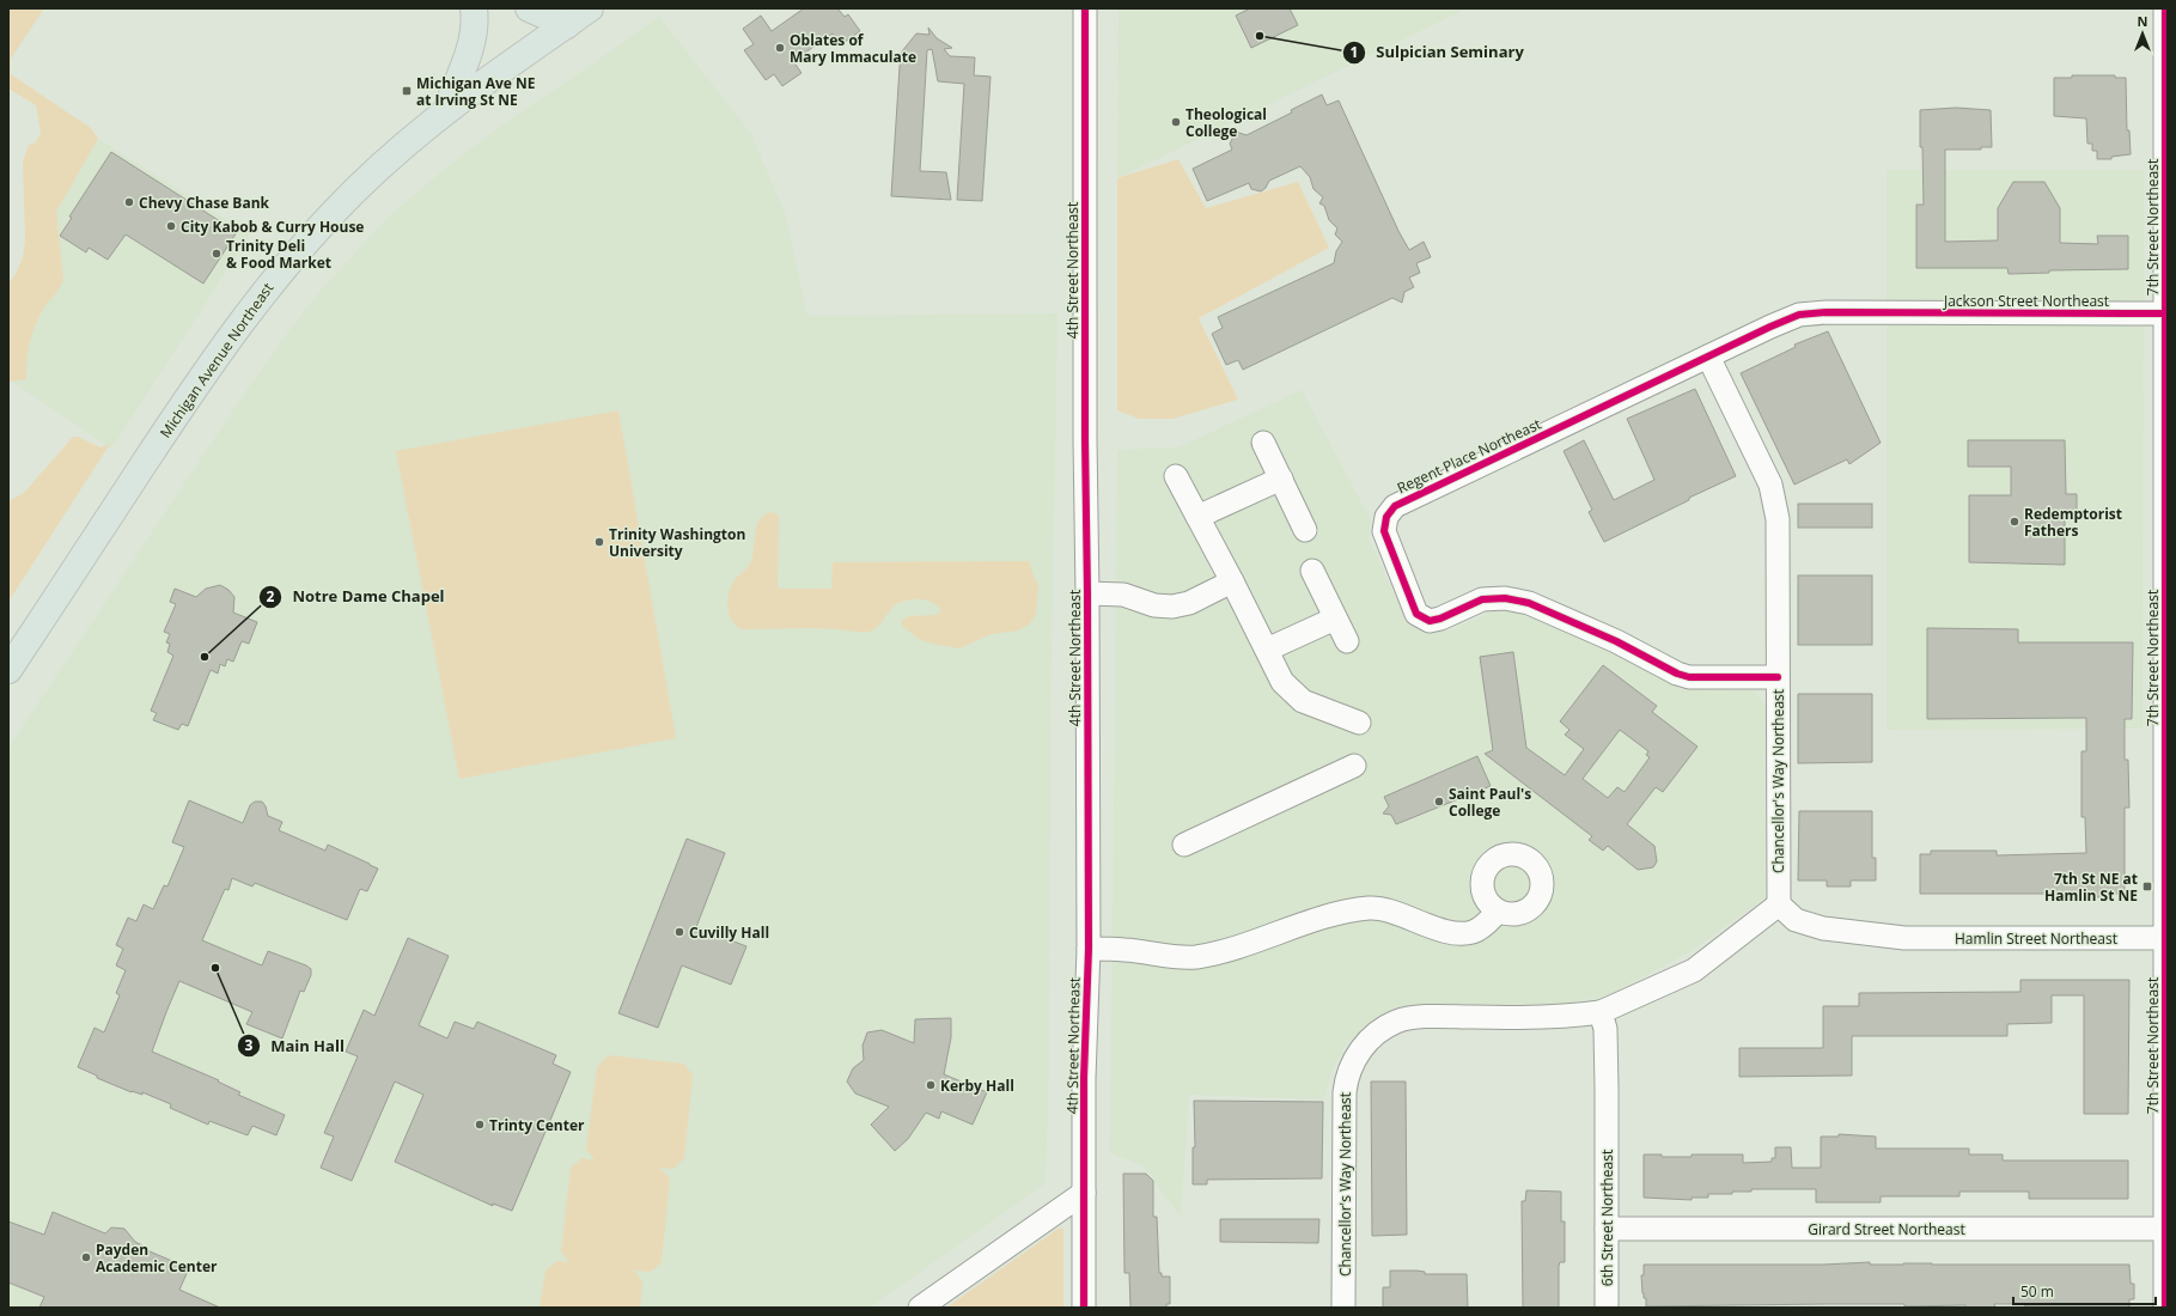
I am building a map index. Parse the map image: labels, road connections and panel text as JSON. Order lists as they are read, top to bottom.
{
  "streets": {
    "main road": ["Michigan Avenue Northeast"],
    "street": [
      "7th Street Northeast",
      "4th Street Northeast",
      "Jackson Street Northeast",
      "Regent Place Northeast",
      "Chancellor's Way Northeast",
      "Hamlin Street Northeast",
      "6th Street Northeast",
      "Girard Street Northeast"
    ]
  },
  "crossings": [
    ["7th Street Northeast", "Jackson Street Northeast"],
    ["7th Street Northeast", "Hamlin Street Northeast"],
    ["7th Street Northeast", "Girard Street Northeast"],
    ["Jackson Street Northeast", "Regent Place Northeast"],
    ["Regent Place Northeast", "Chancellor's Way Northeast"],
    ["Chancellor's Way Northeast", "Hamlin Street Northeast"],
    ["Chancellor's Way Northeast", "6th Street Northeast"],
    ["6th Street Northeast", "Girard Street Northeast"]
  ],
  "places": {
    "other": [
      "Sulpician Seminary",
      "Oblates of Mary Immaculate",
      "Theological College",
      "Chevy Chase Bank",
      "City Kabob & Curry House",
      "Trinity Deli & Food Market",
      "Redemptorist Fathers",
      "Trinity Washington University",
      "Notre Dame Chapel",
      "Saint Paul's College",
      "Cuvilly Hall",
      "Main Hall",
      "Kerby Hall",
      "Trinty Center",
      "Payden Academic Center"
    ],
    "transit": ["Michigan Ave NE at Irving St NE", "7th St NE at Hamlin St NE"]
  },
  "scale_bar": "50 m",
  "north": "top"
}
